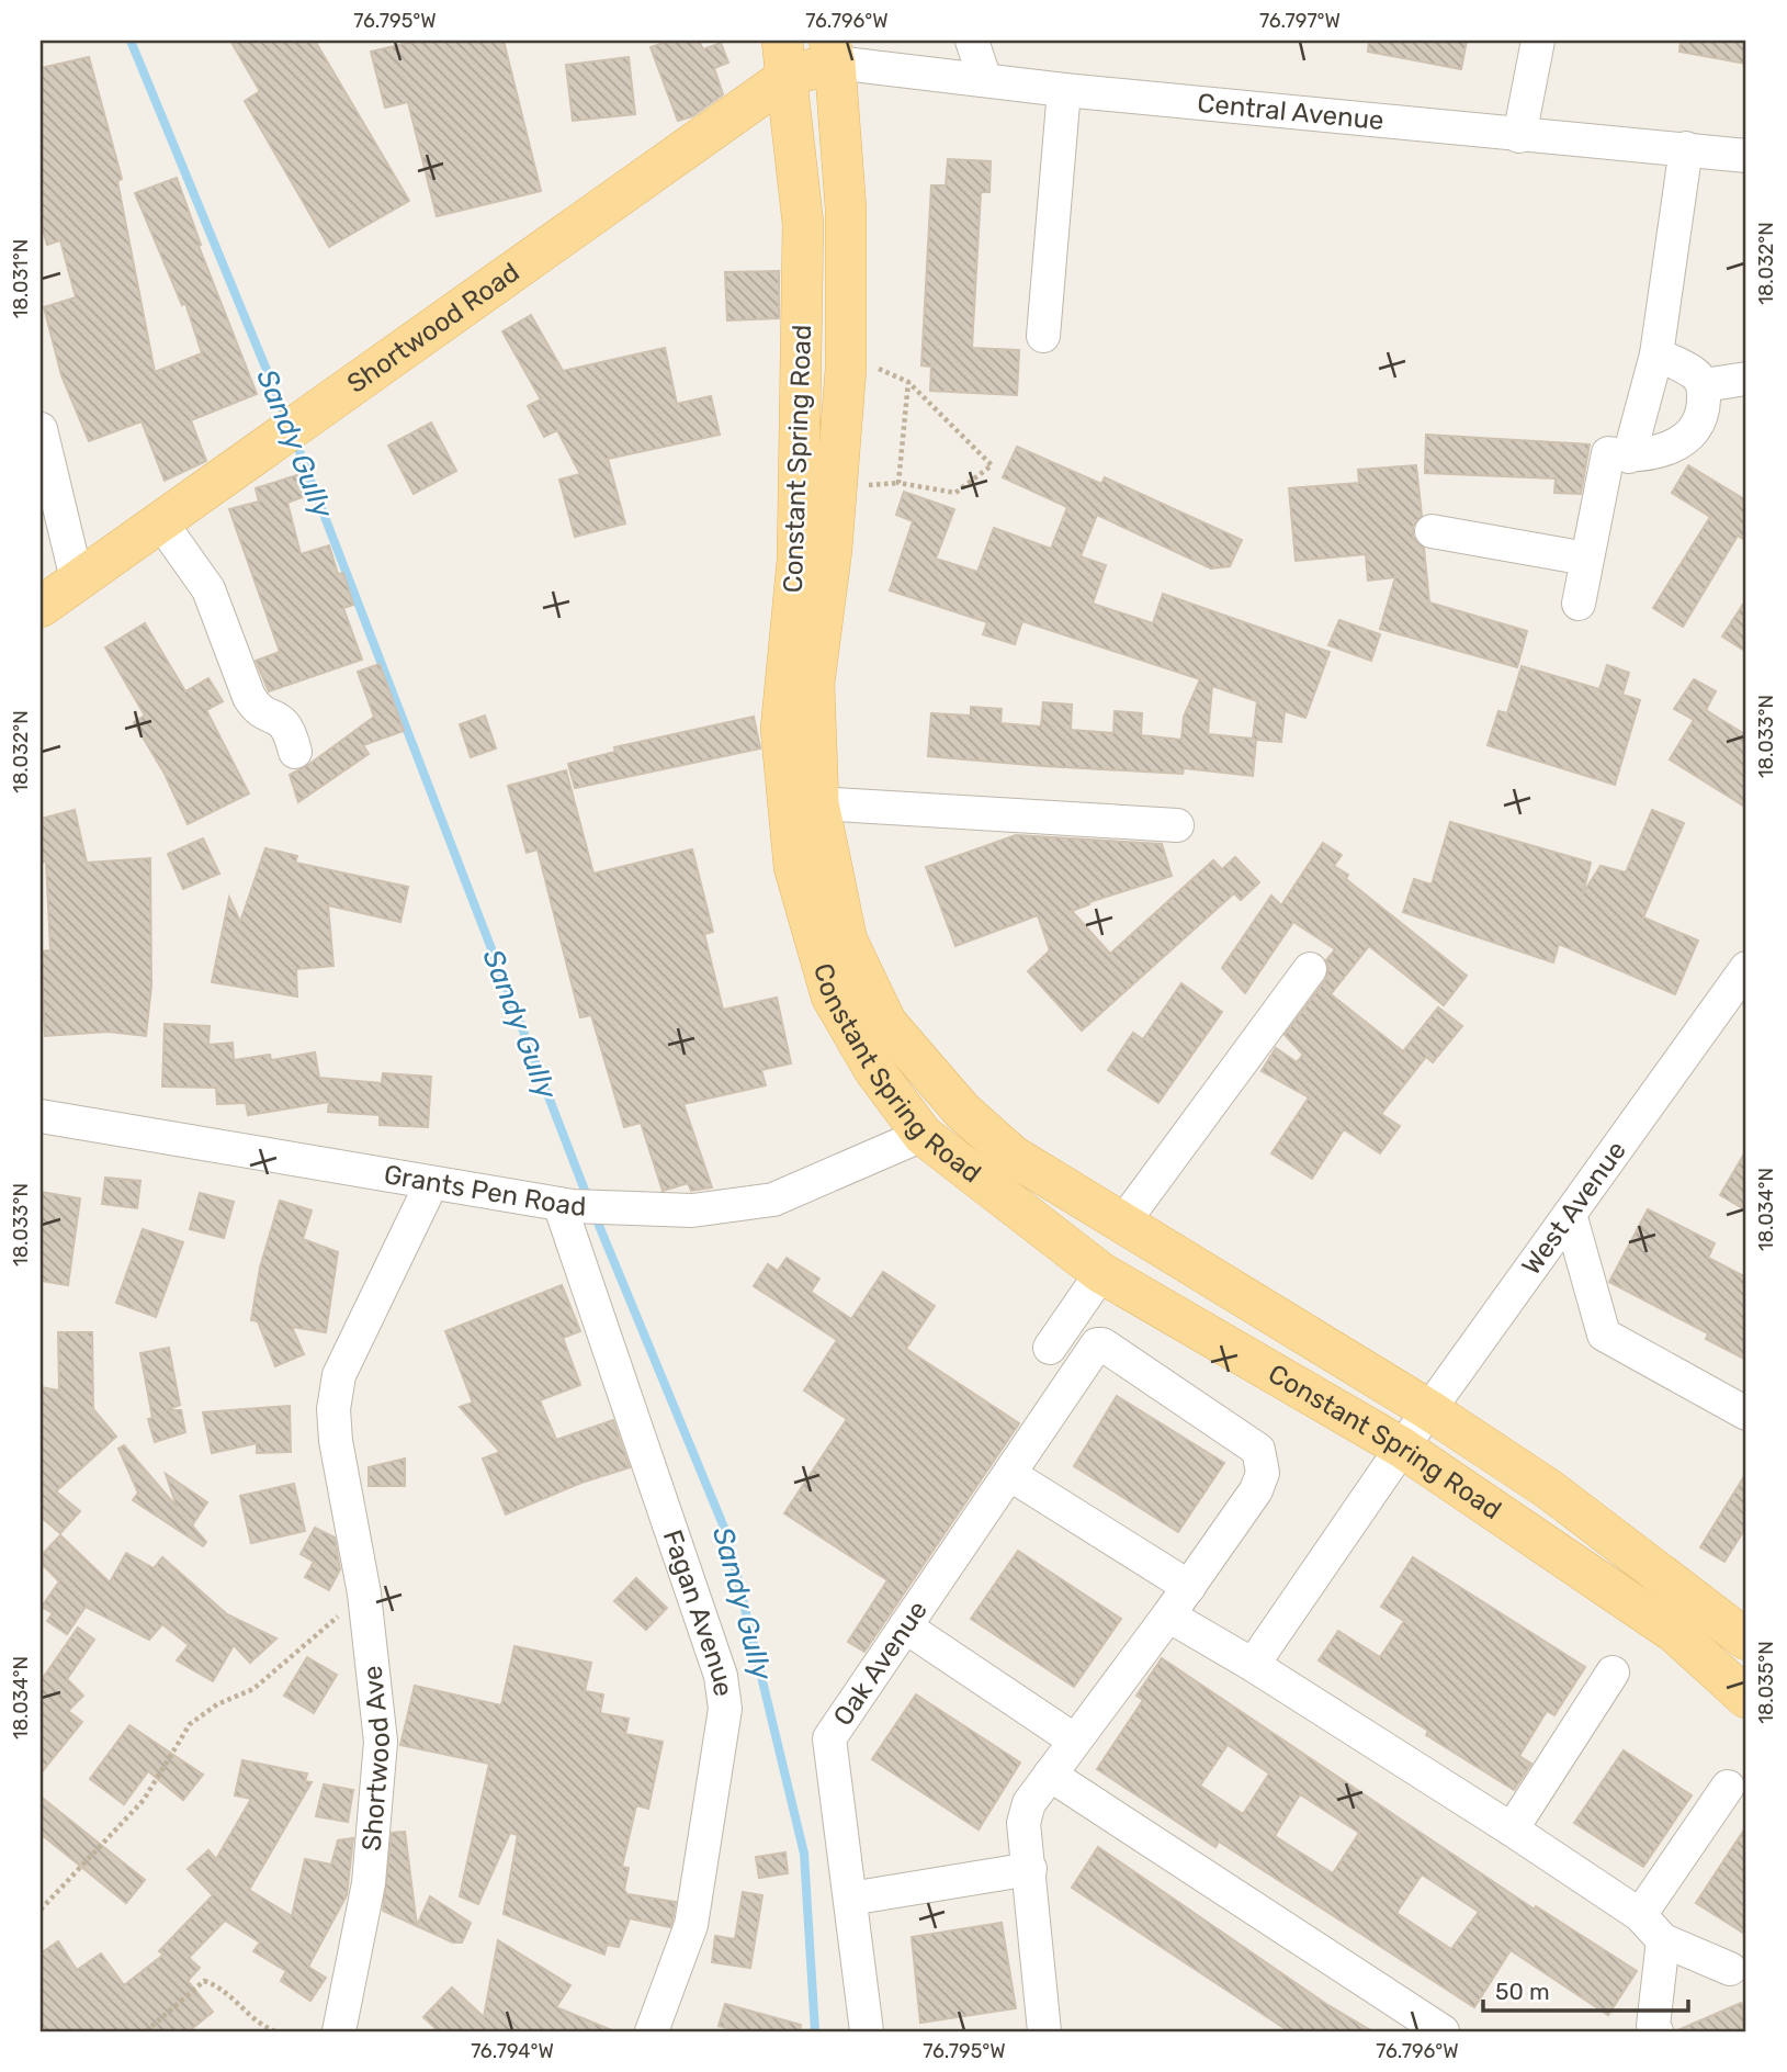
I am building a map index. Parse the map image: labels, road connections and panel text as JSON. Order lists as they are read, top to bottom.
{
  "streets": {
    "main road": ["Shortwood Road", "Constant Spring Road"],
    "street": [
      "Central Avenue",
      "Grants Pen Road",
      "West Avenue",
      "Fagan Avenue",
      "Oak Avenue",
      "Shortwood Ave"
    ]
  },
  "crossings": [
    ["Central Avenue", "Shortwood Road"],
    ["Central Avenue", "Constant Spring Road"],
    ["Shortwood Road", "Constant Spring Road"],
    ["Constant Spring Road", "Grants Pen Road"],
    ["Constant Spring Road", "West Avenue"],
    ["Grants Pen Road", "Fagan Avenue"],
    ["Grants Pen Road", "Shortwood Ave"]
  ],
  "water": ["Sandy Gully"],
  "scale_bar": "50 m",
  "coordinates": [
    "76.795°W",
    "76.796°W",
    "76.797°W",
    "18.032°N",
    "18.031°N",
    "18.033°N",
    "18.034°N",
    "18.035°N",
    "76.794°W"
  ]
}
